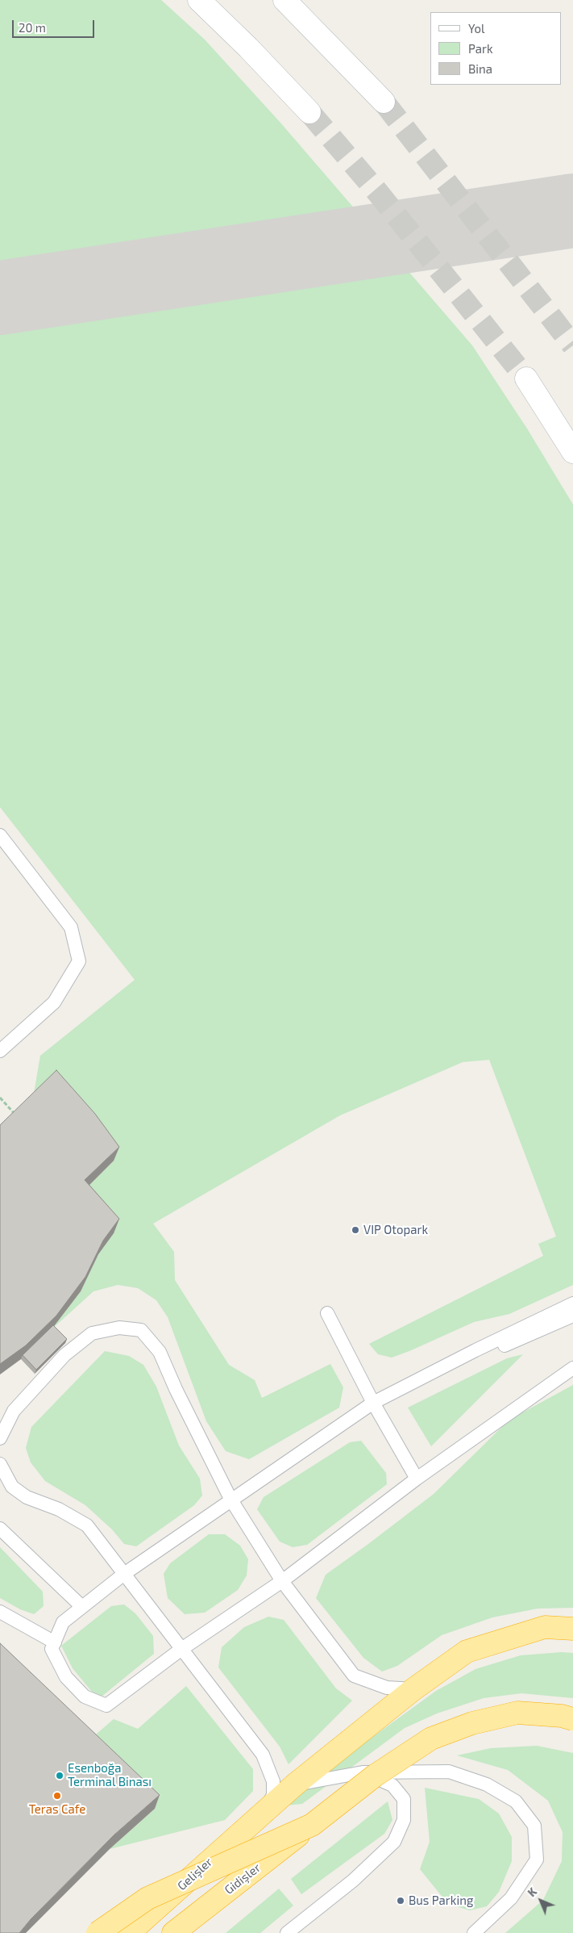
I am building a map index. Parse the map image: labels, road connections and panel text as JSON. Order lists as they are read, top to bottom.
{
  "streets": {
    "highway": ["Gelişler", "Gidişler"]
  },
  "places": [
    "VIP Otopark",
    "Esenboğa Terminal Binası",
    "Teras Cafe",
    "Bus Parking"
  ],
  "legend": ["Yol", "Park", "Bina"],
  "scale_bar": "20 m",
  "north": "top left"
}
